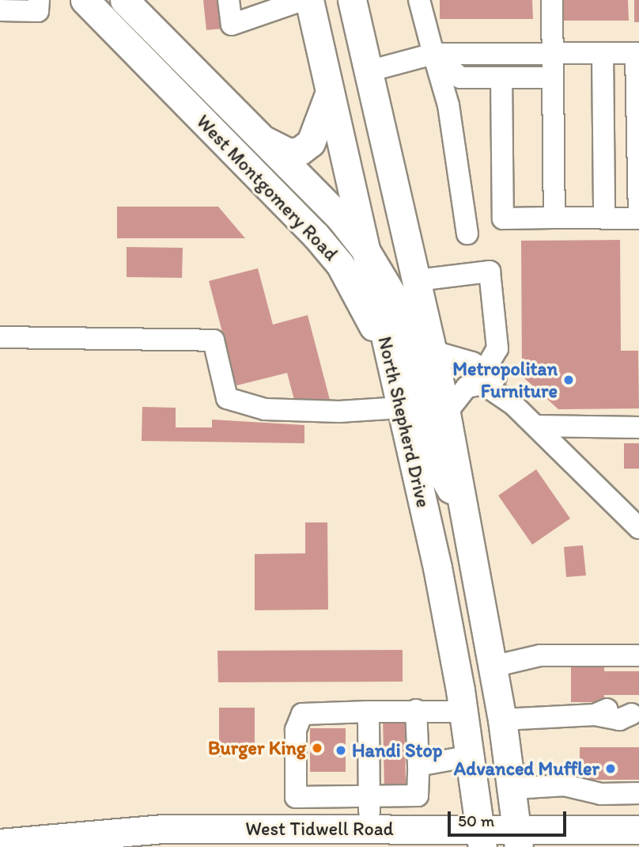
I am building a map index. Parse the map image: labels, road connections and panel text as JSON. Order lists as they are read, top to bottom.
{
  "streets": {
    "main road": ["West Montgomery Road", "North Shepherd Drive", "West Tidwell Road"]
  },
  "crossings": [
    ["West Montgomery Road", "North Shepherd Drive"],
    ["North Shepherd Drive", "West Tidwell Road"]
  ],
  "places": [
    "Metropolitan Furniture",
    "Burger King",
    "Handi Stop",
    "Advanced Muffler"
  ],
  "scale_bar": "50 m"
}
